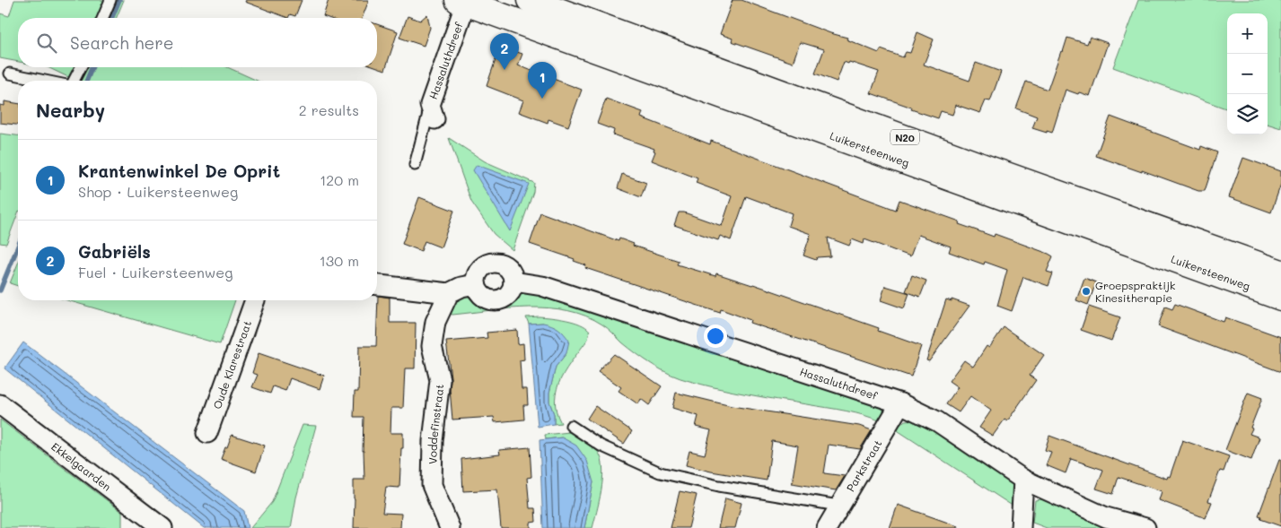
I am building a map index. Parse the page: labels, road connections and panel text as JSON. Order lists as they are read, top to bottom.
{
  "streets": {
    "main road": ["N20", "Luikersteenweg"],
    "street": [
      "Hassaluthdreef",
      "Oude Klarestraat",
      "Voddefinstraat",
      "Parkstraat",
      "Ekkelgaarden"
    ]
  },
  "crossings": [
    ["Hassaluthdreef", "Luikersteenweg"],
    ["Hassaluthdreef", "Parkstraat"]
  ],
  "places": ["Groepspraktijk Kinesitherapie"],
  "page": {
    "map_buttons": ["+", "−"],
    "search": "Search here",
    "pins": ["2", "1"],
    "heading": ["Nearby", "2 results"],
    "list": [
      {
        "mark": "1",
        "name": "Krantenwinkel De Oprit",
        "note": "Shop · Luikersteenweg",
        "value": "120 m"
      },
      {
        "mark": "2",
        "name": "Gabriëls",
        "note": "Fuel · Luikersteenweg",
        "value": "130 m"
      }
    ]
  }
}
